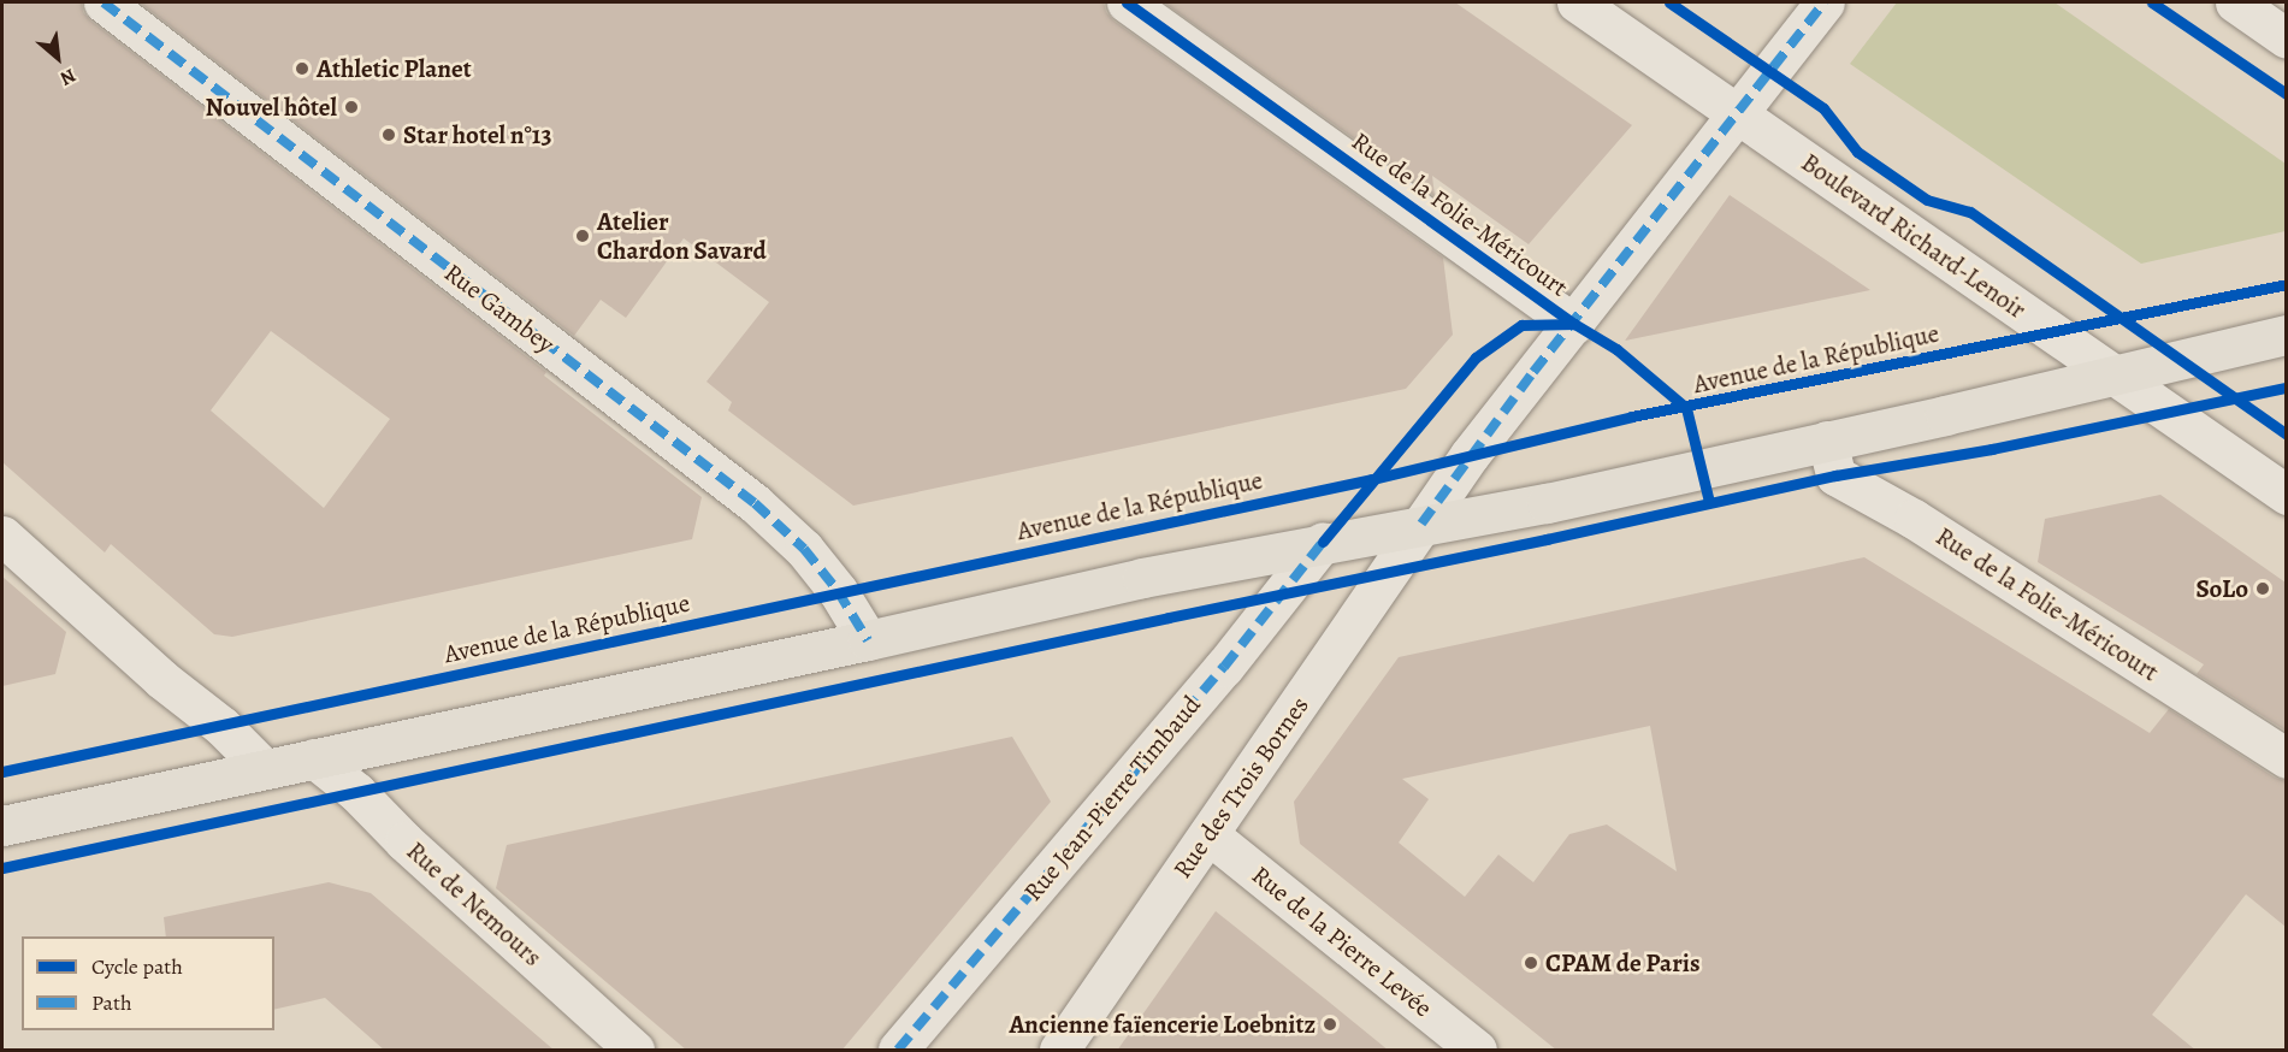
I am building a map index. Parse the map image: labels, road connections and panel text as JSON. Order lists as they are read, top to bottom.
{
  "streets": {
    "street": [
      "Rue de la Folie-Méricourt",
      "Boulevard Richard-Lenoir",
      "Rue Gambey",
      "Rue des Trois Bornes",
      "Rue Jean-Pierre Timbaud",
      "Rue de Nemours",
      "Rue de la Pierre Levée"
    ],
    "cycle path": ["Avenue de la République"]
  },
  "crossings": [
    ["Rue des Trois Bornes", "Rue de la Pierre Levée"]
  ],
  "places": [
    "Athletic Planet",
    "Nouvel hôtel",
    "Star hotel n°13",
    "Atelier Chardon Savard",
    "SoLo",
    "CPAM de Paris",
    "Ancienne faïencerie Loebnitz"
  ],
  "legend": ["Cycle path", "Path"],
  "north": "bottom right"
}
